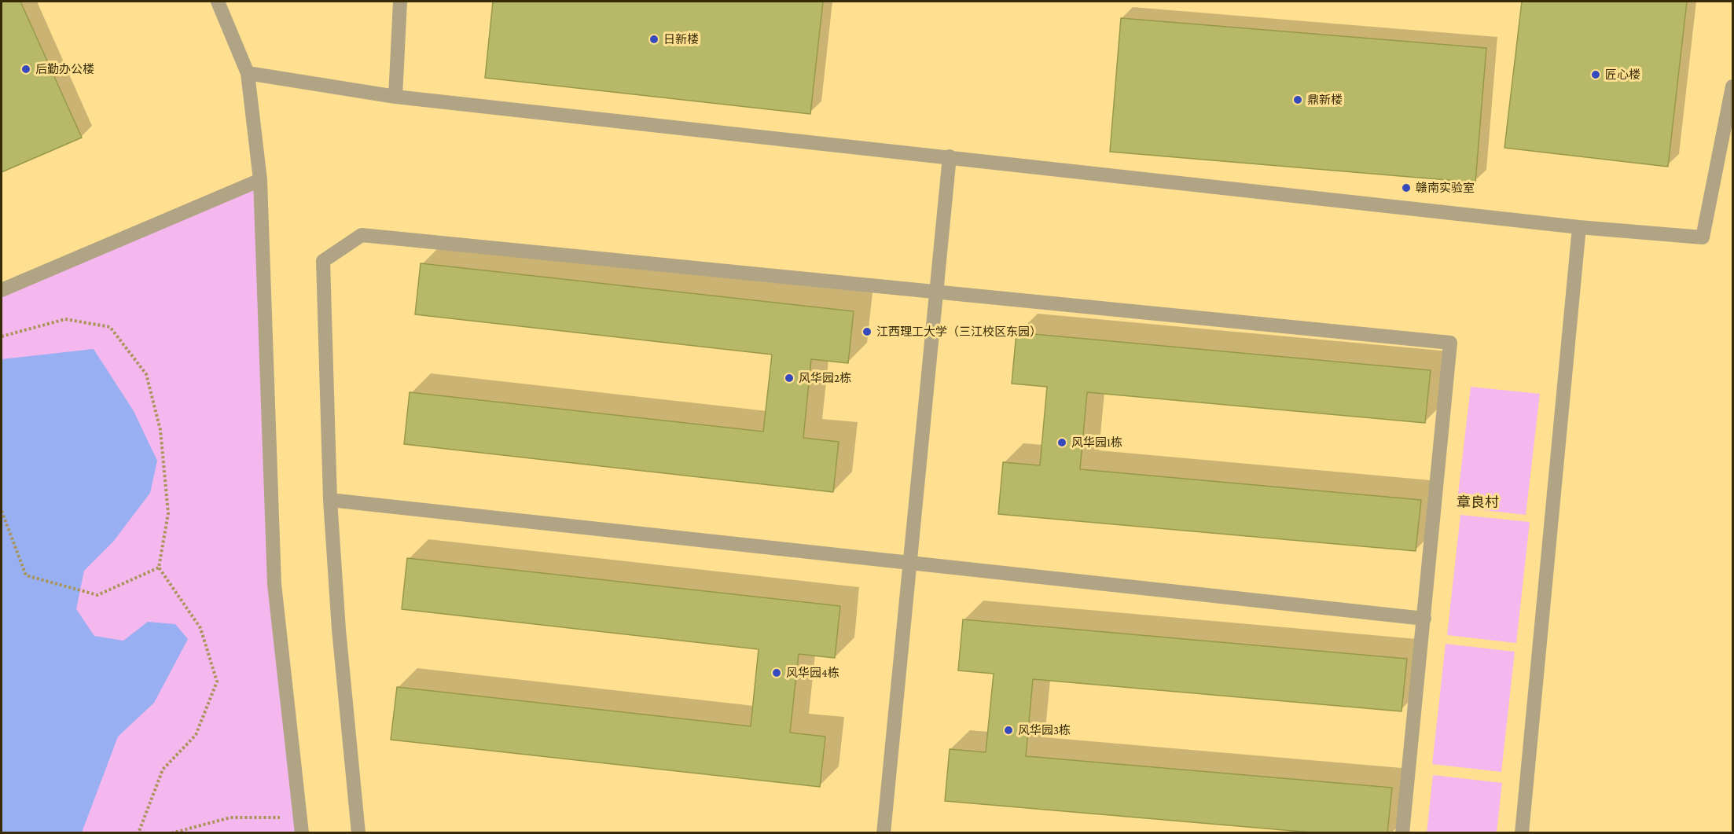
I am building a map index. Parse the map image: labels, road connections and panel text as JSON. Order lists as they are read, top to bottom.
{
  "districts": ["章良村"],
  "places": [
    "日新楼",
    "后勤办公楼",
    "匠心楼",
    "鼎新楼",
    "赣南实验室",
    "江西理工大学（三江校区东园）",
    "风华园2栋",
    "风华园1栋",
    "风华园4栋",
    "风华园3栋"
  ]
}
